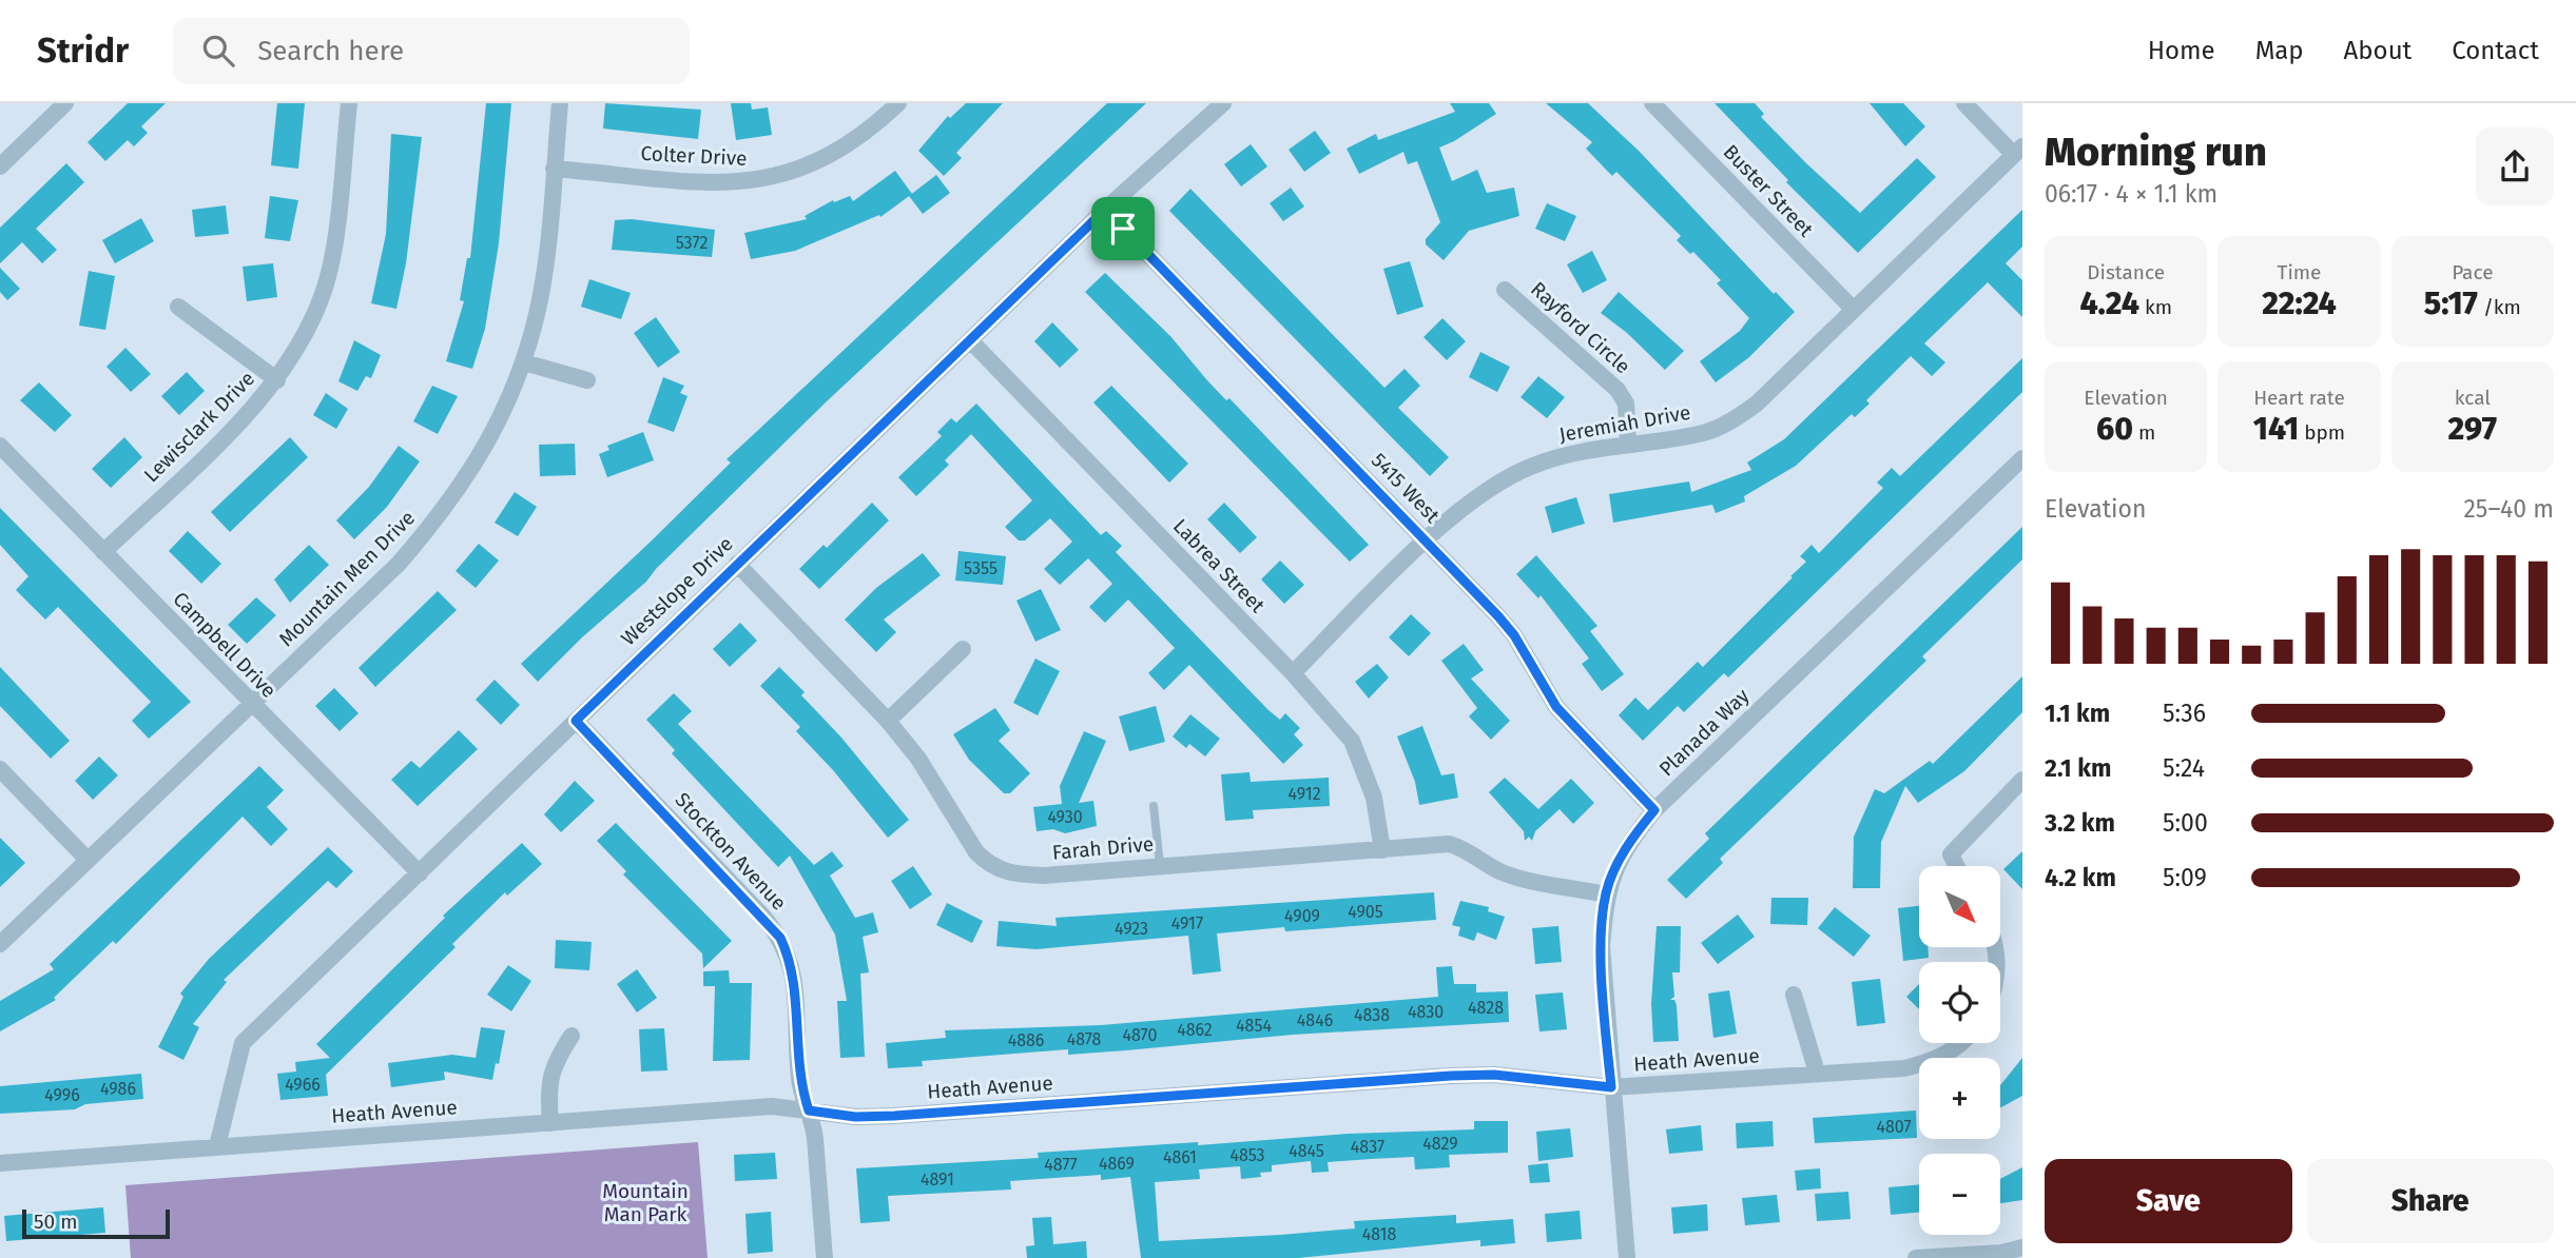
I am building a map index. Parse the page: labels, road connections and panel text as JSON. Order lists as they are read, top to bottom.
{
  "streets": {
    "street": [
      "Colter Drive",
      "Buster Street",
      "Rayford Circle",
      "Jeremiah Drive",
      "Lewisclark Drive",
      "5415 West",
      "Labrea Street",
      "Mountain Men Drive",
      "Westslope Drive",
      "Campbell Drive",
      "Planada Way",
      "Farah Drive",
      "Stockton Avenue",
      "Heath Avenue"
    ]
  },
  "crossings": [
    ["Colter Drive", "Mountain Men Drive"],
    ["Buster Street", "Jeremiah Drive"],
    ["Rayford Circle", "Jeremiah Drive"],
    ["Jeremiah Drive", "5415 West"],
    ["Jeremiah Drive", "Labrea Street"],
    ["Lewisclark Drive", "Campbell Drive"],
    ["5415 West", "Westslope Drive"],
    ["5415 West", "Planada Way"],
    ["Labrea Street", "Westslope Drive"],
    ["Labrea Street", "Farah Drive"],
    ["Mountain Men Drive", "Campbell Drive"],
    ["Westslope Drive", "Campbell Drive"],
    ["Westslope Drive", "Farah Drive"],
    ["Westslope Drive", "Stockton Avenue"],
    ["Westslope Drive", "Heath Avenue"],
    ["Planada Way", "Farah Drive"],
    ["Planada Way", "Heath Avenue"],
    ["Stockton Avenue", "Heath Avenue"]
  ],
  "parks": ["Mountain Man Park"],
  "house_numbers": [
    "5372",
    "5355",
    "4912",
    "4930",
    "4905",
    "4909",
    "4917",
    "4923",
    "4828",
    "4830",
    "4838",
    "4846",
    "4854",
    "4862",
    "4870",
    "4878",
    "4886",
    "4966",
    "4986",
    "4996",
    "4807",
    "4829",
    "4837",
    "4845",
    "4853",
    "4861",
    "4869",
    "4877",
    "4891",
    "4818"
  ],
  "scale_bar": "50 m",
  "north": "bottom right",
  "page": {
    "header": "Stridr",
    "search": "Search here",
    "nav": [
      "Home",
      "Map",
      "About",
      "Contact"
    ],
    "heading": ["Morning run", "06:17 · 4 × 1.1 km"],
    "stats": [
      ["Distance", "4.24 km"],
      ["Time", "22:24"],
      ["Pace", "5:17 /km"],
      ["Elevation", "60 m"],
      ["Heart rate", "141 bpm"],
      ["kcal", "297"]
    ],
    "chart": ["Elevation", "25–40 m"],
    "list": [
      {
        "name": "1.1 km",
        "note": "5:36"
      },
      {
        "name": "2.1 km",
        "note": "5:24"
      },
      {
        "name": "3.2 km",
        "note": "5:00"
      },
      {
        "name": "4.2 km",
        "note": "5:09"
      }
    ],
    "map_buttons": ["+", "−"],
    "buttons": ["Save", "Share"],
    "scale": "50 m"
  }
}
